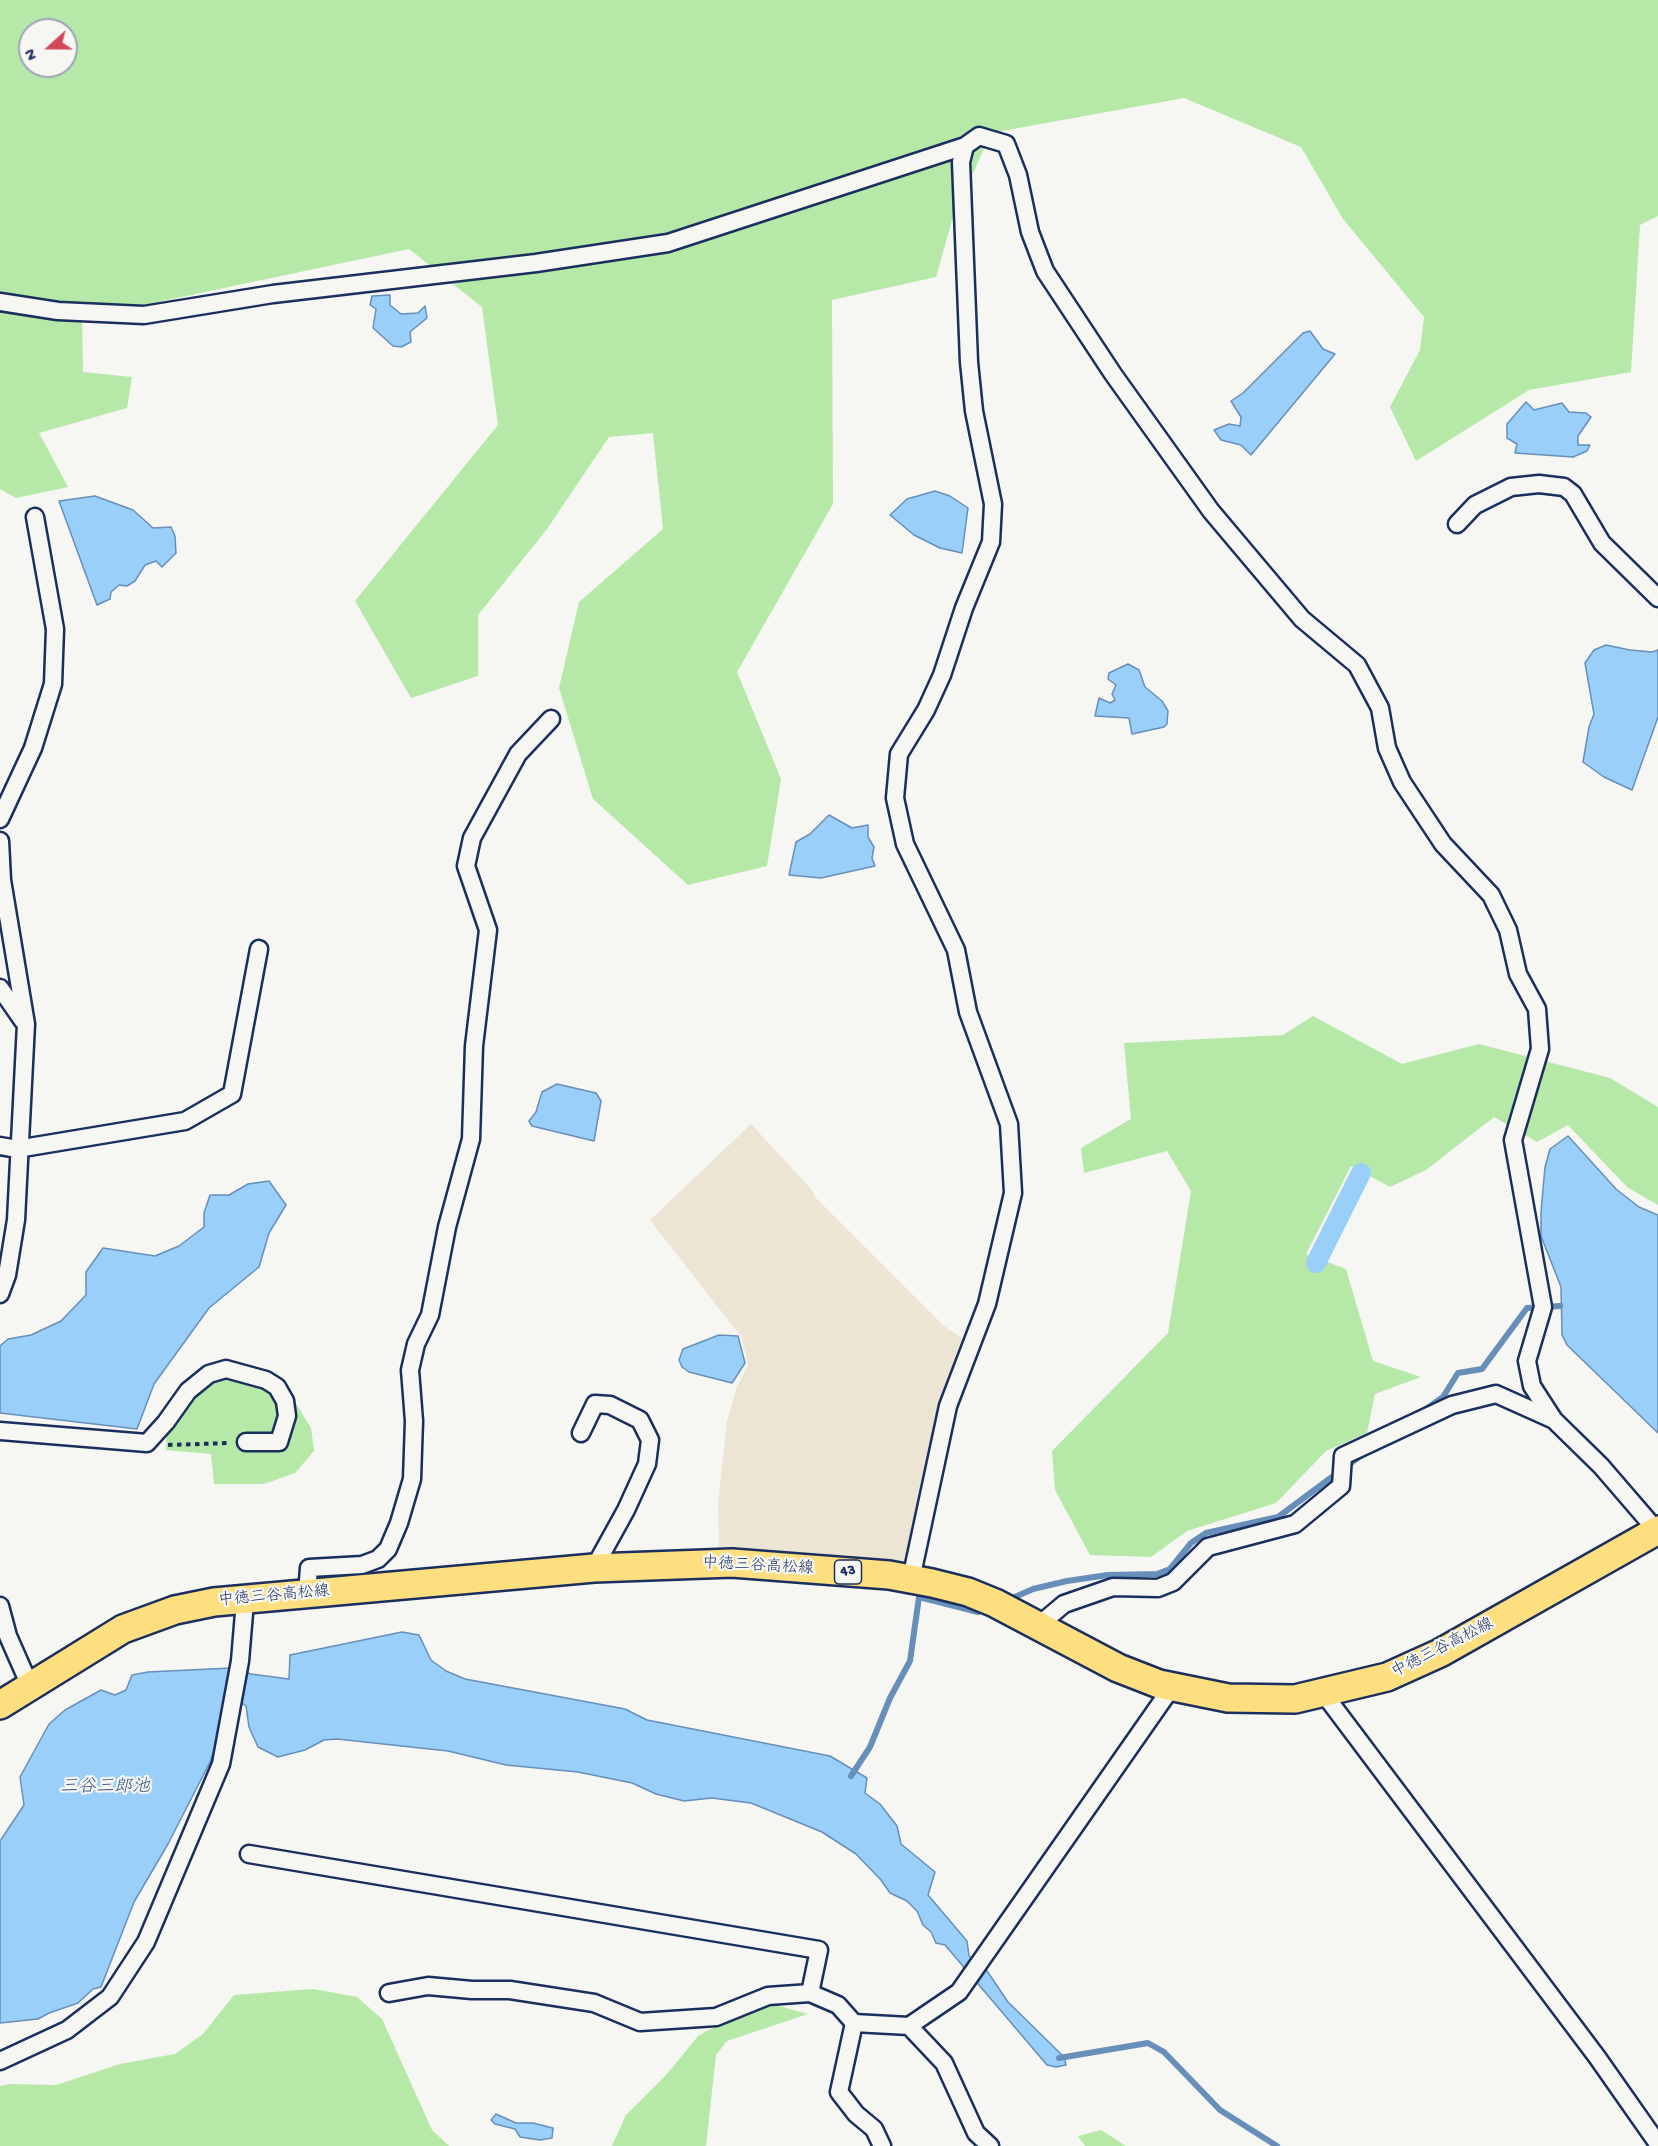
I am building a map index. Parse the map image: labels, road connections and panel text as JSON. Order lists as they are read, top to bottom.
{
  "streets": {
    "main road": ["中徳三谷高松線", "43"]
  },
  "water": ["三谷三郎池"],
  "north": "left"
}
